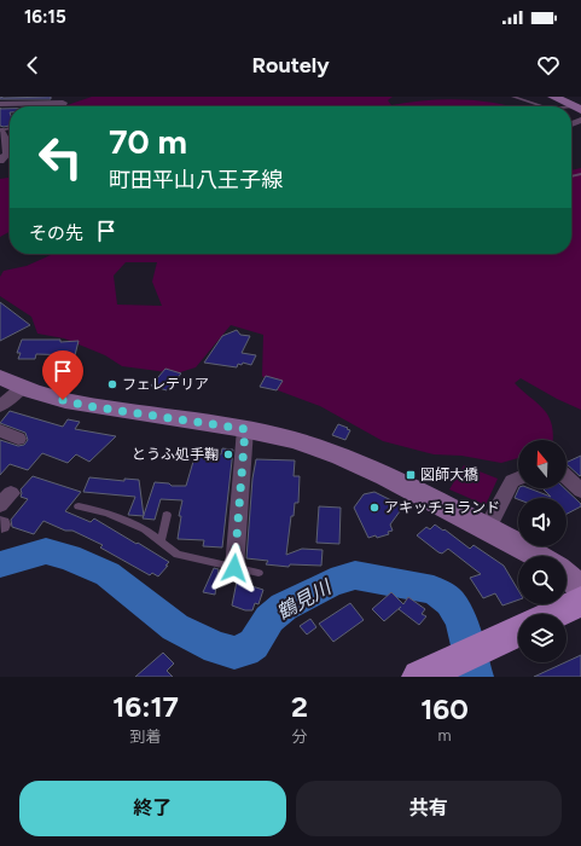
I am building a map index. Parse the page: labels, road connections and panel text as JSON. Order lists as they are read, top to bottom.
{
  "water": ["鶴見川"],
  "places": {
    "other": ["フェレテリア", "とうふ処手鞠", "アキッチョランド"],
    "transit": ["図師大橋"]
  },
  "north": "top",
  "page": {
    "status": "16:15",
    "header": "Routely",
    "turn": ["70 m", "町田平山八王子線"],
    "then": "その先",
    "eta": [
      "16:17",
      "到着",
      "2",
      "分",
      "160",
      "m"
    ],
    "buttons": ["終了", "共有"]
  }
}
